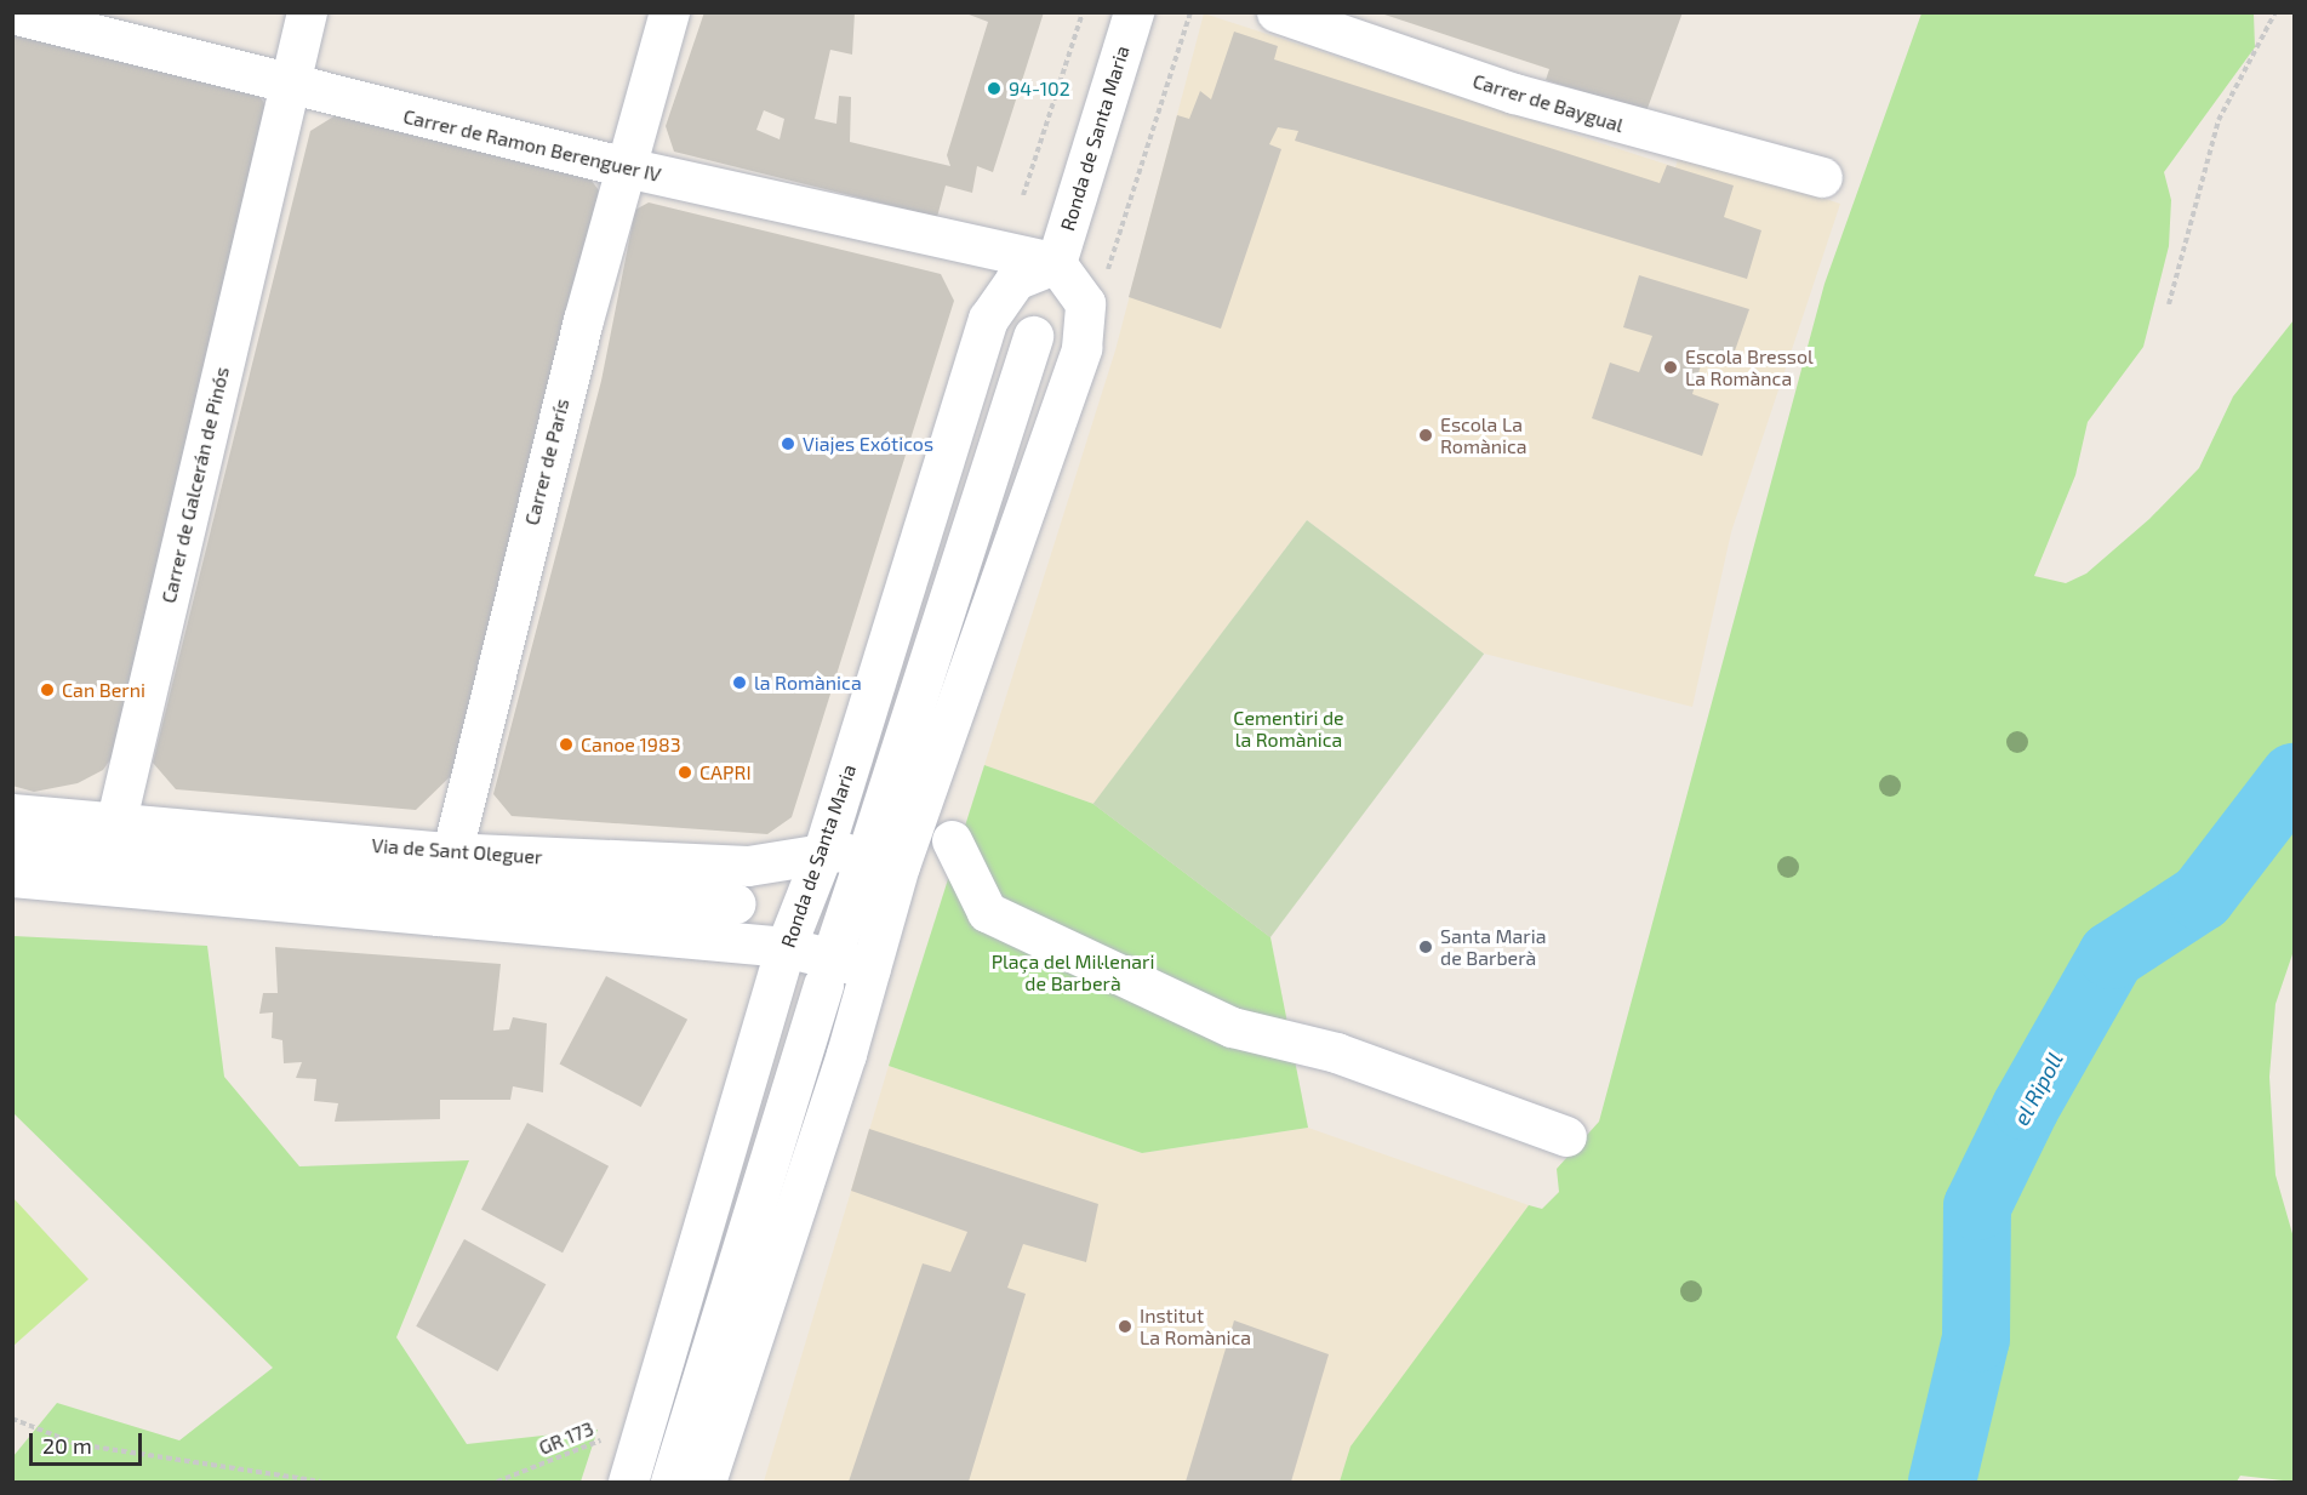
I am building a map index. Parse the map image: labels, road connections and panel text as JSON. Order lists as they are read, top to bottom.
{
  "streets": {
    "street": [
      "Carrer de Baygual",
      "Ronda de Santa Maria",
      "Carrer de Ramon Berenguer IV",
      "Carrer de París",
      "Carrer de Galcerán de Pinós",
      "Via de Sant Oleguer"
    ],
    "path": ["GR 173"]
  },
  "crossings": [
    ["Ronda de Santa Maria", "Carrer de Ramon Berenguer IV"],
    ["Ronda de Santa Maria", "Via de Sant Oleguer"],
    ["Ronda de Santa Maria", "GR 173"],
    ["Carrer de Ramon Berenguer IV", "Carrer de París"],
    ["Carrer de Ramon Berenguer IV", "Carrer de Galcerán de Pinós"],
    ["Carrer de París", "Via de Sant Oleguer"],
    ["Carrer de Galcerán de Pinós", "Via de Sant Oleguer"]
  ],
  "water": ["el Ripoll"],
  "parks": ["Cementiri de la Romànica", "Plaça del Mil·lenari de Barberà"],
  "places": [
    "94-102",
    "Escola Bressol La Romànca",
    "Escola La Romànica",
    "Viajes Exóticos",
    "la Romànica",
    "Can Berni",
    "Canoe 1983",
    "CAPRI",
    "Santa Maria de Barberà",
    "Institut La Romànica"
  ],
  "scale_bar": "20 m"
}
